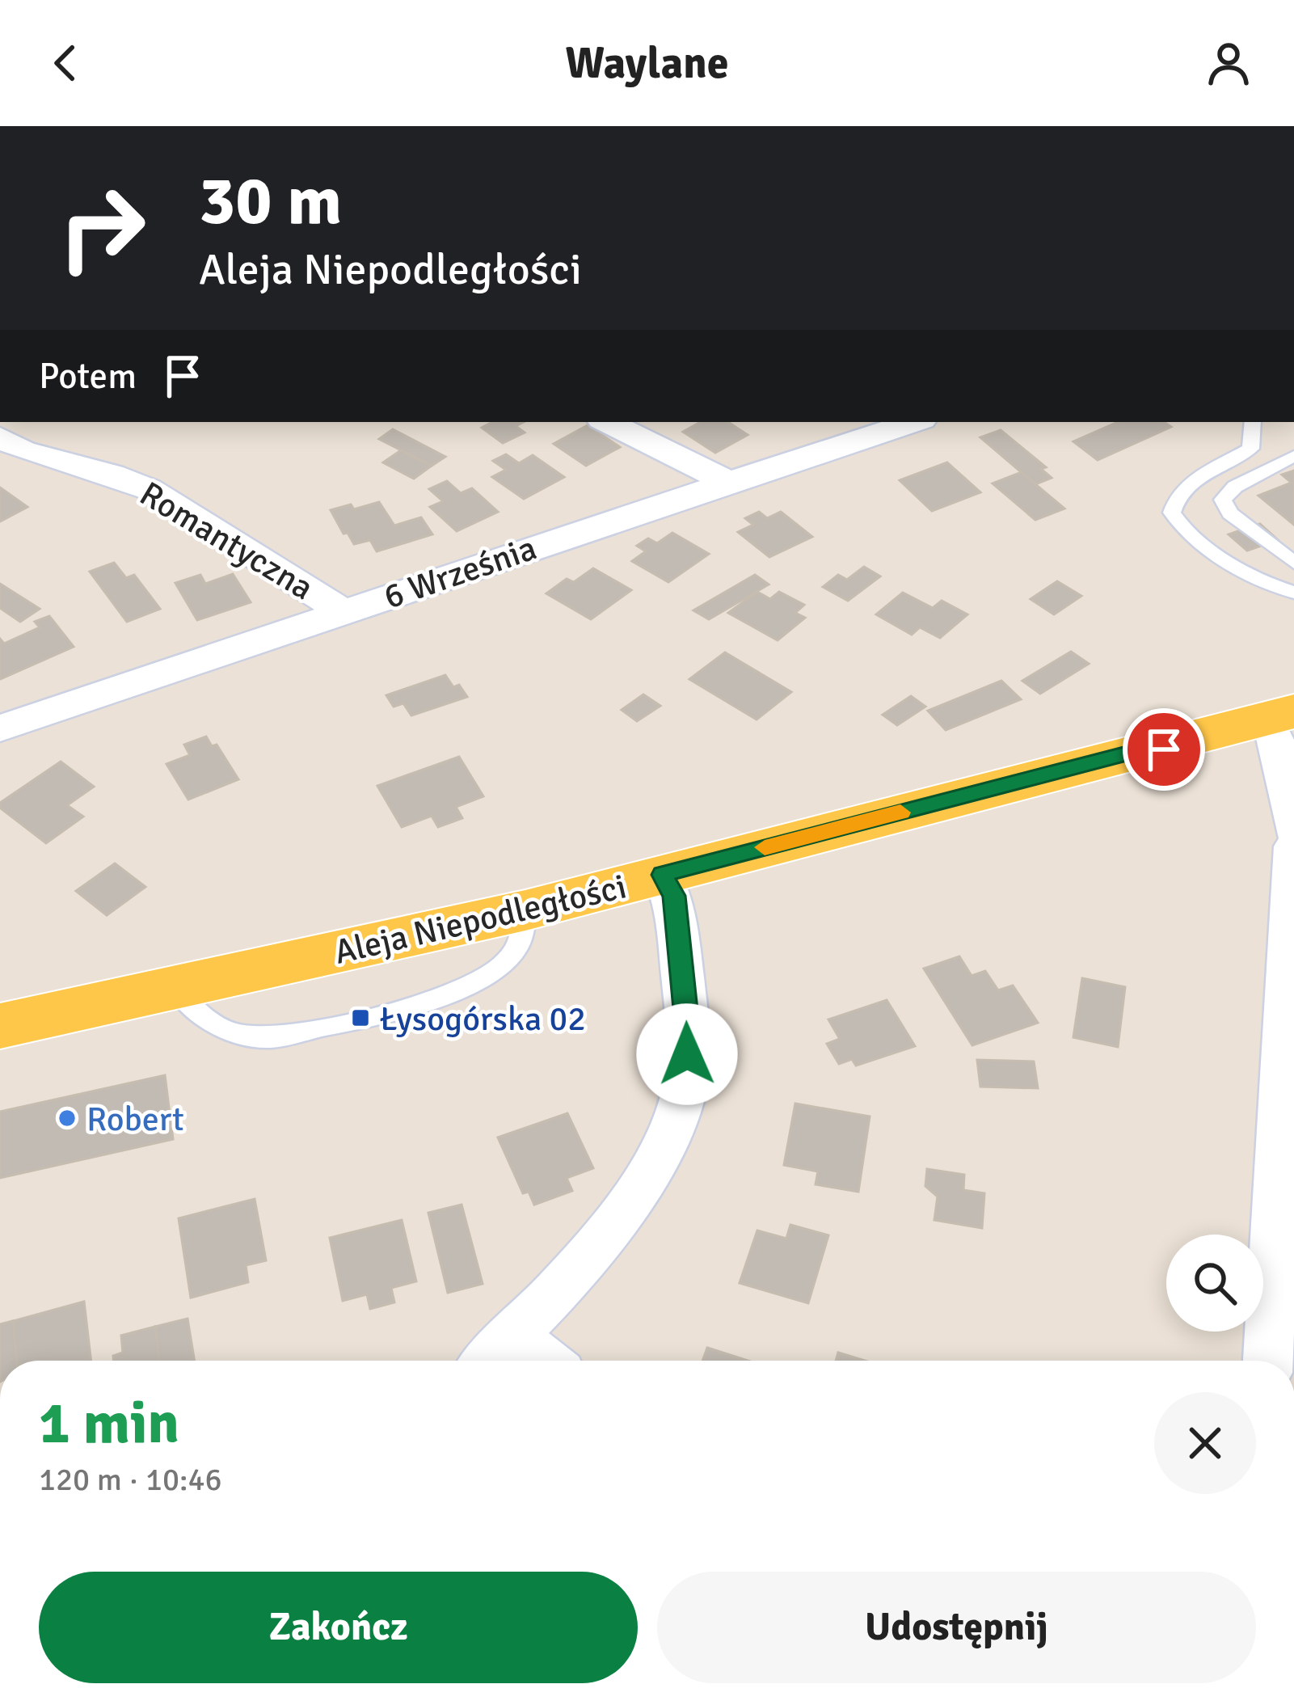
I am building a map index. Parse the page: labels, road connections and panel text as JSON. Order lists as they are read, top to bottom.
{
  "streets": {
    "main road": ["Aleja Niepodległości"],
    "street": ["Romantyczna", "6 Września"]
  },
  "crossings": [
    ["Romantyczna", "6 Września"]
  ],
  "places": {
    "transit": ["Łysogórska 02"],
    "other": ["Robert"]
  },
  "page": {
    "header": "Waylane",
    "turn": ["30 m", "Aleja Niepodległości"],
    "then": "Potem",
    "heading": ["1 min", "120 m · 10:46"],
    "buttons": ["Zakończ", "Udostępnij"]
  }
}
